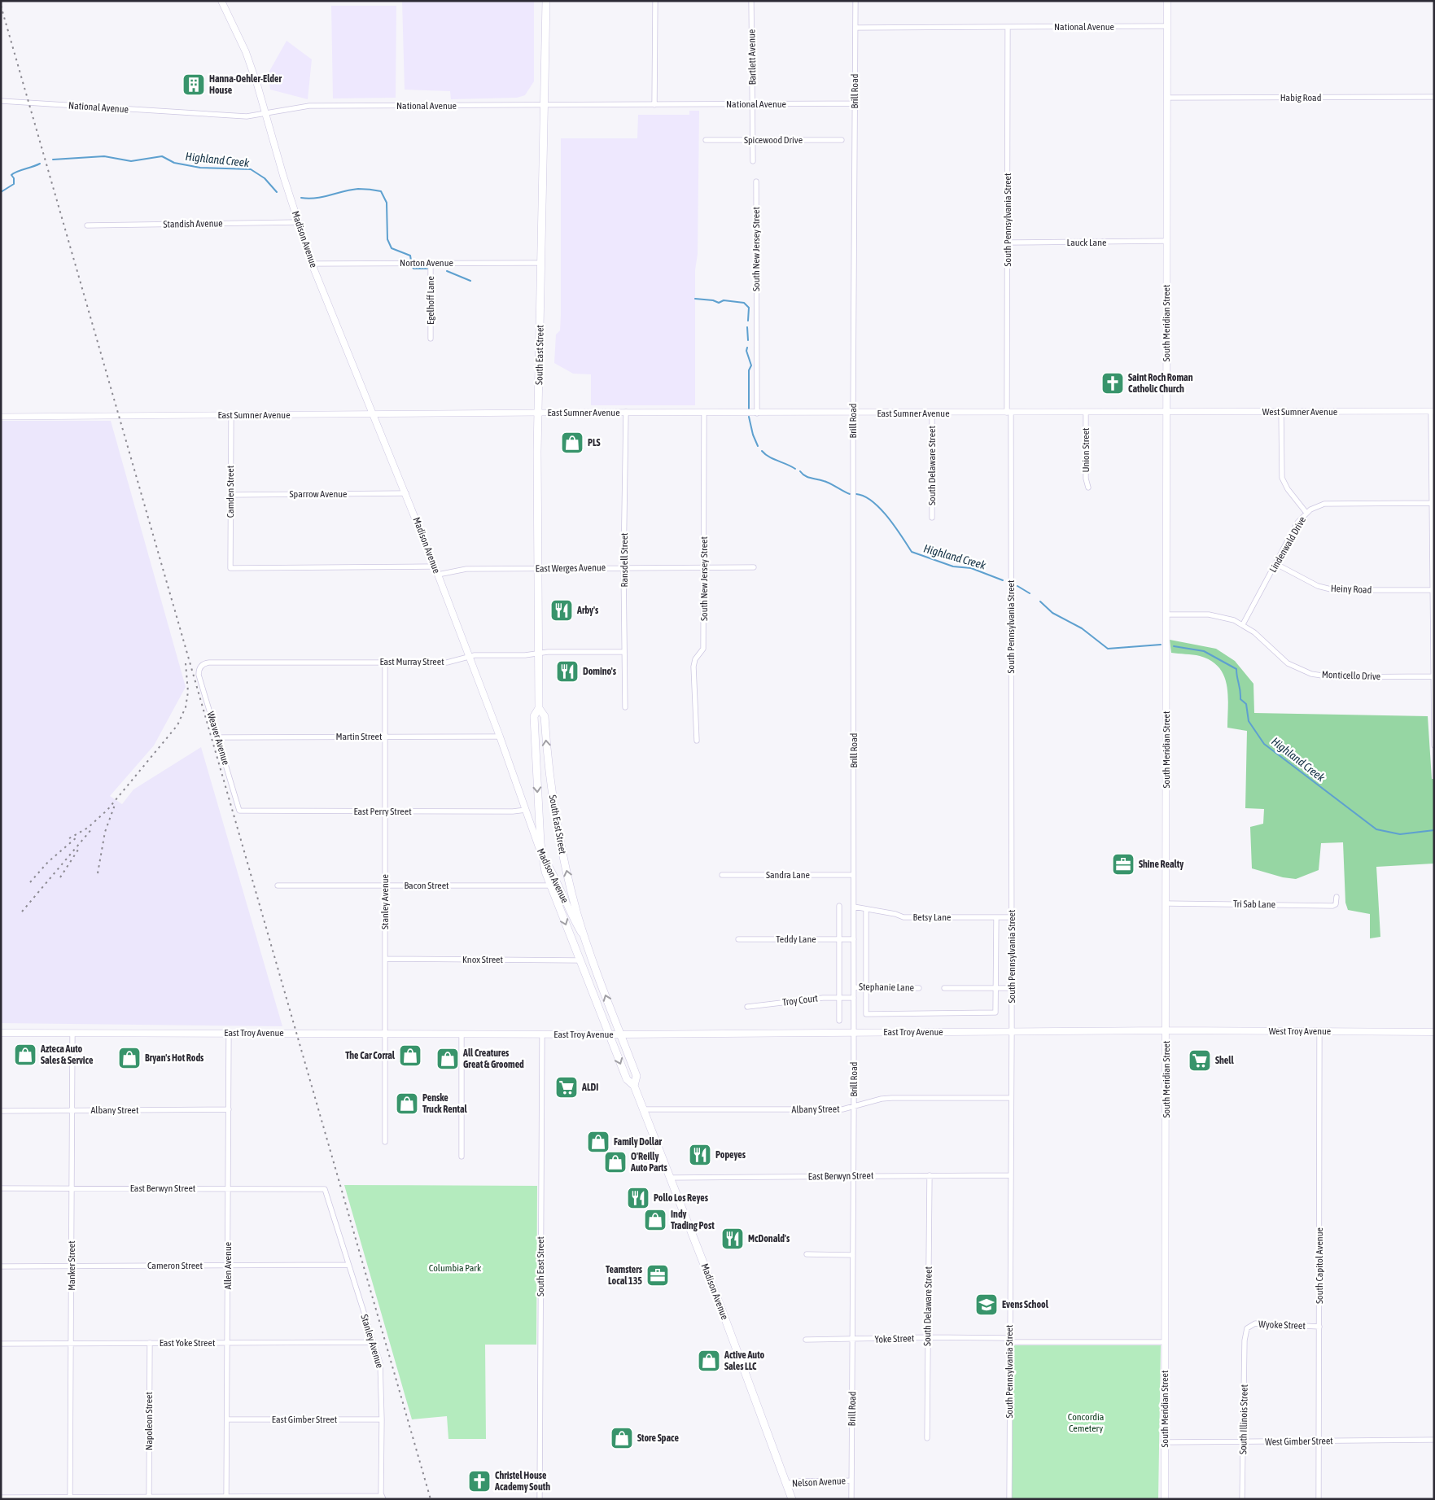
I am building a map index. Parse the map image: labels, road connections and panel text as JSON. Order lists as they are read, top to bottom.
{
  "streets": {
    "main road": [
      "Madison Avenue",
      "South Meridian Street",
      "South East Street",
      "West Troy Avenue",
      "East Troy Avenue"
    ],
    "street": [
      "National Avenue",
      "Bartlett Avenue",
      "Brill Road",
      "Habig Road",
      "Spicewood Drive",
      "South Pennsylvania Street",
      "Standish Avenue",
      "Lauck Lane",
      "South New Jersey Street",
      "Norton Avenue",
      "Egelhoff Lane",
      "West Sumner Avenue",
      "East Sumner Avenue",
      "Union Street",
      "South Delaware Street",
      "Camden Street",
      "Sparrow Avenue",
      "Lindenwald Drive",
      "Ransdell Street",
      "East Werges Avenue",
      "Heiny Road",
      "East Murray Street",
      "Monticello Drive",
      "Martin Street",
      "Weaver Avenue",
      "East Perry Street",
      "Sandra Lane",
      "Bacon Street",
      "Stanley Avenue",
      "Tri Sab Lane",
      "Betsy Lane",
      "Teddy Lane",
      "Knox Street",
      "Stephanie Lane",
      "Troy Court",
      "Albany Street",
      "East Berwyn Street",
      "Manker Street",
      "Cameron Street",
      "Allen Avenue",
      "South Capitol Avenue",
      "Wyoke Street",
      "Yoke Street",
      "East Yoke Street",
      "East Gimber Street",
      "South Illinois Street",
      "Napoleon Street",
      "West Gimber Street",
      "Nelson Avenue"
    ]
  },
  "crossings": [
    ["National Avenue", "Bartlett Avenue"],
    ["National Avenue", "Brill Road"],
    ["National Avenue", "South Pennsylvania Street"],
    ["National Avenue", "Madison Avenue"],
    ["National Avenue", "South Meridian Street"],
    ["National Avenue", "South East Street"],
    ["Bartlett Avenue", "Spicewood Drive"],
    ["Brill Road", "East Sumner Avenue"],
    ["Brill Road", "Sandra Lane"],
    ["Brill Road", "Betsy Lane"],
    ["Brill Road", "Teddy Lane"],
    ["Brill Road", "Stephanie Lane"],
    ["Brill Road", "Troy Court"],
    ["Brill Road", "East Troy Avenue"],
    ["Brill Road", "Albany Street"],
    ["Brill Road", "East Berwyn Street"],
    ["Brill Road", "Yoke Street"],
    ["Brill Road", "Nelson Avenue"],
    ["Habig Road", "South Meridian Street"],
    ["South Pennsylvania Street", "Lauck Lane"],
    ["South Pennsylvania Street", "East Sumner Avenue"],
    ["South Pennsylvania Street", "Betsy Lane"],
    ["South Pennsylvania Street", "East Troy Avenue"],
    ["South Pennsylvania Street", "Albany Street"],
    ["South Pennsylvania Street", "East Berwyn Street"],
    ["South Pennsylvania Street", "Yoke Street"],
    ["Standish Avenue", "Madison Avenue"],
    ["Madison Avenue", "Norton Avenue"],
    ["Madison Avenue", "South East Street"],
    ["Madison Avenue", "East Sumner Avenue"],
    ["Madison Avenue", "Camden Street"],
    ["Madison Avenue", "Sparrow Avenue"],
    ["Madison Avenue", "East Werges Avenue"],
    ["Madison Avenue", "East Murray Street"],
    ["Madison Avenue", "Martin Street"],
    ["Madison Avenue", "East Perry Street"],
    ["Madison Avenue", "Bacon Street"],
    ["Madison Avenue", "Knox Street"],
    ["Madison Avenue", "East Troy Avenue"],
    ["Madison Avenue", "Albany Street"],
    ["Madison Avenue", "East Berwyn Street"],
    ["Madison Avenue", "Nelson Avenue"],
    ["Lauck Lane", "South Meridian Street"],
    ["South New Jersey Street", "East Sumner Avenue"],
    ["South New Jersey Street", "East Werges Avenue"],
    ["Norton Avenue", "Egelhoff Lane"],
    ["Norton Avenue", "South East Street"],
    ["South Meridian Street", "West Sumner Avenue"],
    ["South Meridian Street", "East Sumner Avenue"],
    ["South Meridian Street", "Monticello Drive"],
    ["South Meridian Street", "Tri Sab Lane"],
    ["South Meridian Street", "West Troy Avenue"],
    ["South Meridian Street", "East Troy Avenue"],
    ["South Meridian Street", "Yoke Street"],
    ["South Meridian Street", "West Gimber Street"],
    ["South East Street", "East Sumner Avenue"],
    ["South East Street", "East Werges Avenue"],
    ["South East Street", "East Murray Street"],
    ["South East Street", "East Troy Avenue"],
    ["West Sumner Avenue", "East Sumner Avenue"],
    ["East Sumner Avenue", "Union Street"],
    ["East Sumner Avenue", "South Delaware Street"],
    ["East Sumner Avenue", "Camden Street"],
    ["East Sumner Avenue", "Ransdell Street"],
    ["South Delaware Street", "East Berwyn Street"],
    ["South Delaware Street", "Yoke Street"],
    ["Camden Street", "Sparrow Avenue"],
    ["Lindenwald Drive", "Heiny Road"],
    ["Lindenwald Drive", "Monticello Drive"],
    ["Ransdell Street", "East Werges Avenue"],
    ["Ransdell Street", "East Murray Street"],
    ["East Murray Street", "Weaver Avenue"],
    ["East Murray Street", "Stanley Avenue"],
    ["Martin Street", "Weaver Avenue"],
    ["Martin Street", "Stanley Avenue"],
    ["Weaver Avenue", "East Perry Street"],
    ["East Perry Street", "Stanley Avenue"],
    ["Bacon Street", "Stanley Avenue"],
    ["Stanley Avenue", "Knox Street"],
    ["Stanley Avenue", "East Troy Avenue"],
    ["Stanley Avenue", "East Berwyn Street"],
    ["Stanley Avenue", "Cameron Street"],
    ["Stanley Avenue", "East Yoke Street"],
    ["Stanley Avenue", "East Gimber Street"],
    ["West Troy Avenue", "East Troy Avenue"],
    ["West Troy Avenue", "South Capitol Avenue"],
    ["East Troy Avenue", "Manker Street"],
    ["East Troy Avenue", "Allen Avenue"],
    ["Albany Street", "Manker Street"],
    ["Albany Street", "Allen Avenue"],
    ["East Berwyn Street", "Manker Street"],
    ["East Berwyn Street", "Allen Avenue"],
    ["Manker Street", "Cameron Street"],
    ["Manker Street", "East Yoke Street"],
    ["Cameron Street", "Allen Avenue"],
    ["Allen Avenue", "East Yoke Street"],
    ["Allen Avenue", "East Gimber Street"],
    ["South Capitol Avenue", "Wyoke Street"],
    ["South Capitol Avenue", "West Gimber Street"],
    ["Wyoke Street", "South Illinois Street"],
    ["East Yoke Street", "Napoleon Street"],
    ["South Illinois Street", "West Gimber Street"]
  ],
  "water": ["Highland Creek"],
  "parks": ["Columbia Park", "Concordia Cemetery"],
  "places": {
    "building": ["Hanna-Oehler-Elder House"],
    "church": ["Saint Roch Roman Catholic Church", "Christel House Academy South"],
    "shop": [
      "PLS",
      "Azteca Auto Sales & Service",
      "The Car Corral",
      "Bryan's Hot Rods",
      "All Creatures Great & Groomed",
      "Penske Truck Rental",
      "Family Dollar",
      "O'Reilly Auto Parts",
      "Indy Trading Post",
      "Active Auto Sales LLC",
      "Store Space"
    ],
    "restaurant": [
      "Arby's",
      "Domino's",
      "Popeyes",
      "Pollo Los Reyes",
      "McDonald's"
    ],
    "office": ["Shine Realty", "Teamsters Local 135"],
    "supermarket": ["Shell", "ALDI"],
    "school or university": ["Evens School"]
  }
}
